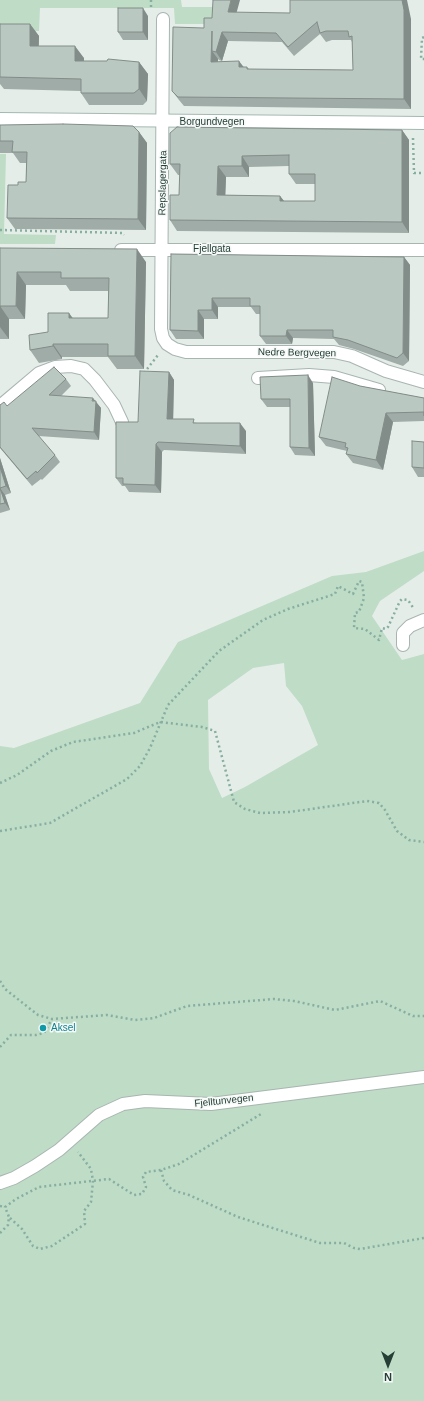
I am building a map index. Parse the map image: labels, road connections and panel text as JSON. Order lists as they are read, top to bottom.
{
  "streets": {
    "street": [
      "Borgundvegen",
      "Repslagergata",
      "Fjellgata",
      "Nedre Bergvegen",
      "Fjelltunvegen"
    ]
  },
  "crossings": [
    ["Borgundvegen", "Repslagergata"],
    ["Repslagergata", "Fjellgata"],
    ["Repslagergata", "Nedre Bergvegen"]
  ],
  "places": ["Aksel"],
  "north": "bottom"
}
